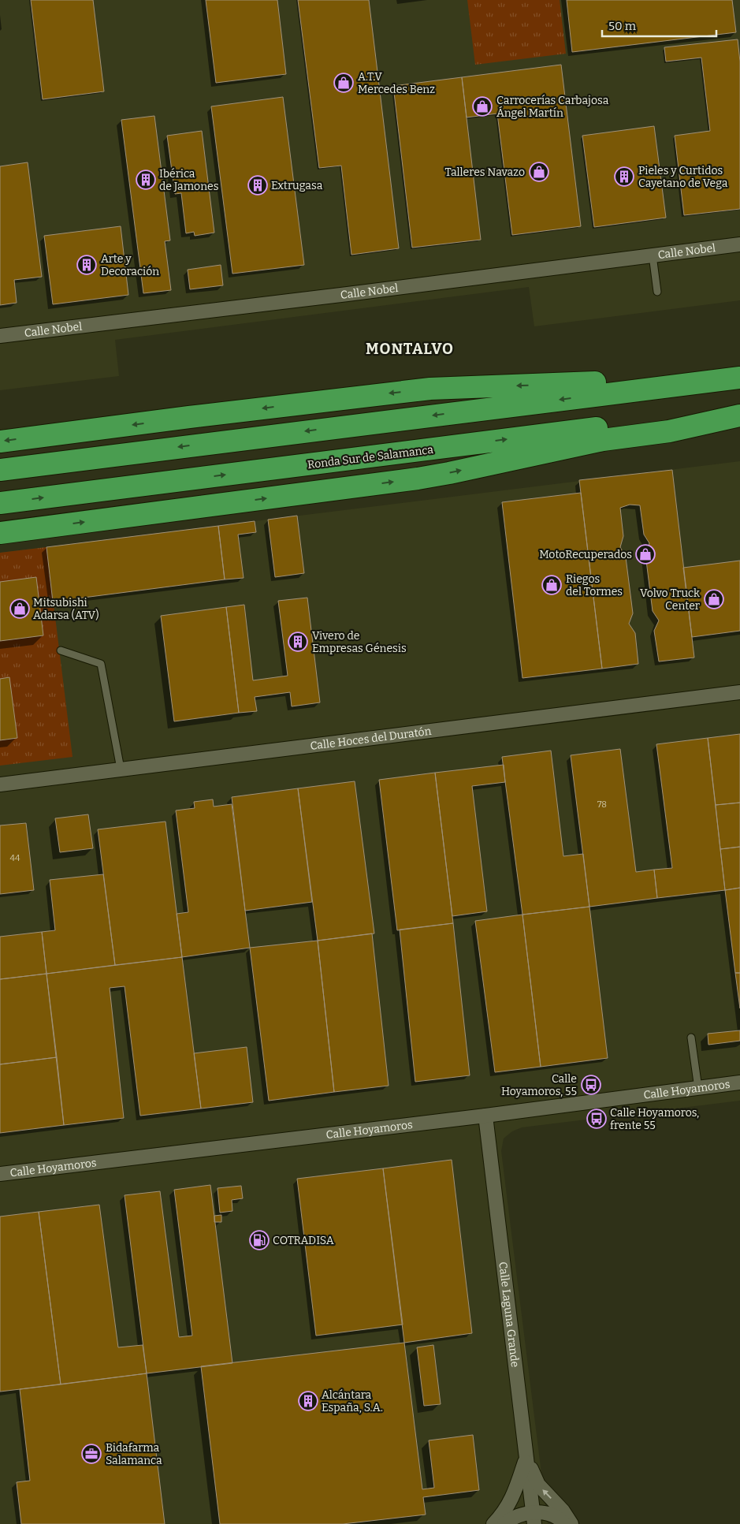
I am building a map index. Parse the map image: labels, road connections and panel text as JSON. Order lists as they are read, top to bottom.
{
  "streets": {
    "highway": ["Ronda Sur de Salamanca"],
    "street": [
      "Calle Nobel",
      "Calle Hoces del Duratón",
      "Calle Hoyamoros",
      "Calle Laguna Grande"
    ]
  },
  "crossings": [
    ["Calle Hoyamoros", "Calle Laguna Grande"]
  ],
  "districts": ["MONTALVO"],
  "places": {
    "shop": [
      "A.T.V Mercedes Benz",
      "Carrocerías Carbajosa Ángel Martín",
      "Talleres Navazo",
      "MotoRecuperados",
      "Riegos del Tormes",
      "Volvo Truck Center",
      "Mitsubishi Adarsa (ATV)"
    ],
    "building": [
      "Pieles y Curtidos Cayetano de Vega",
      "Ibérica de Jamones",
      "Extrugasa",
      "Arte y Decoración",
      "Vivero de Empresas Génesis",
      "Alcántara España, S.A."
    ],
    "bus stop": ["Calle Hoyamoros, 55", "Calle Hoyamoros, frente 55"],
    "fuel station": ["COTRADISA"],
    "office": ["Bidafarma Salamanca"]
  },
  "house_numbers": ["78", "44"],
  "scale_bar": "50 m"
}
